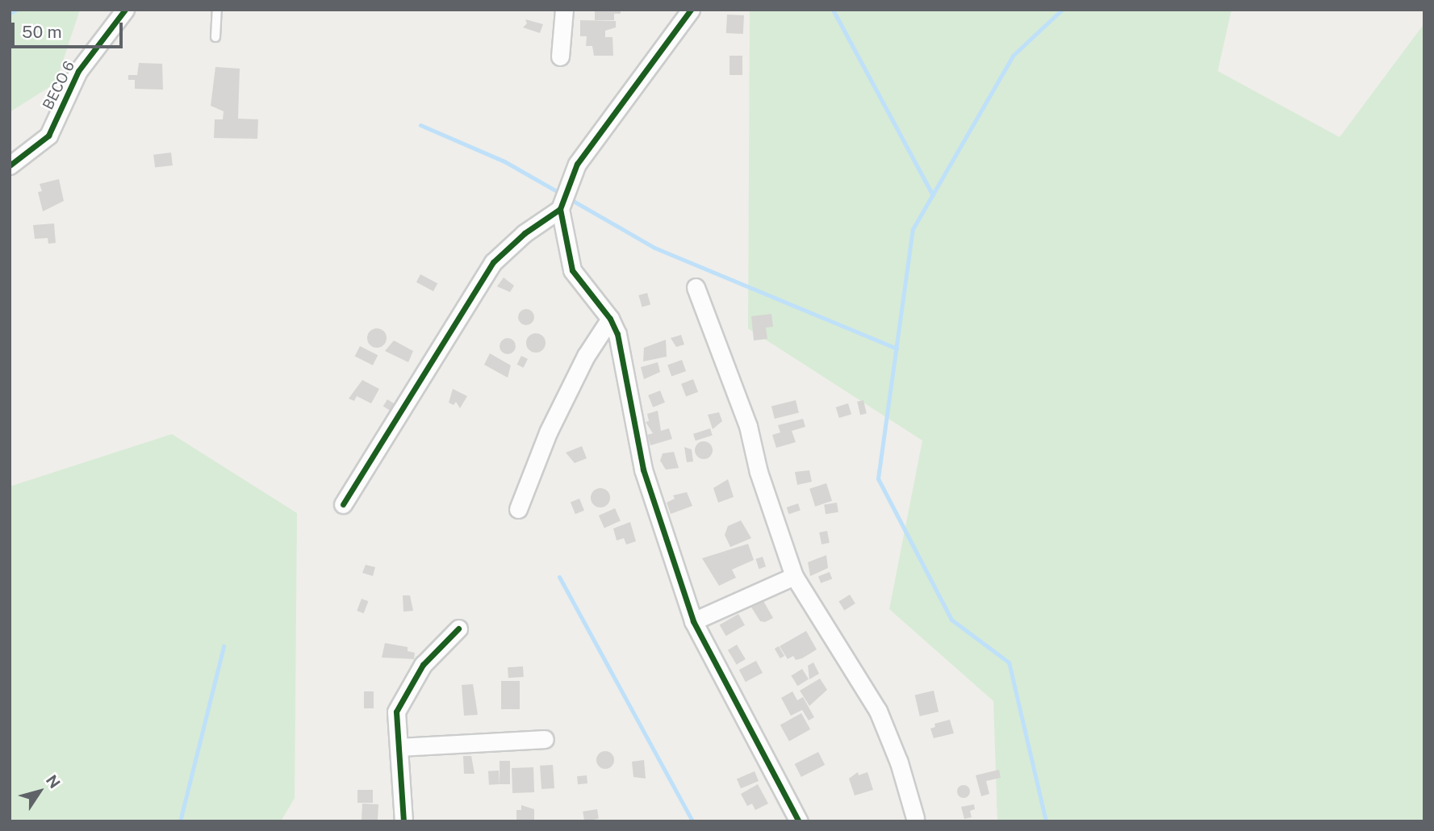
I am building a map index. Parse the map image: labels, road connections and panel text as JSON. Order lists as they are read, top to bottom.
{
  "streets": {
    "street": ["BECO 6"]
  },
  "scale_bar": "50 m",
  "north": "top right"
}
